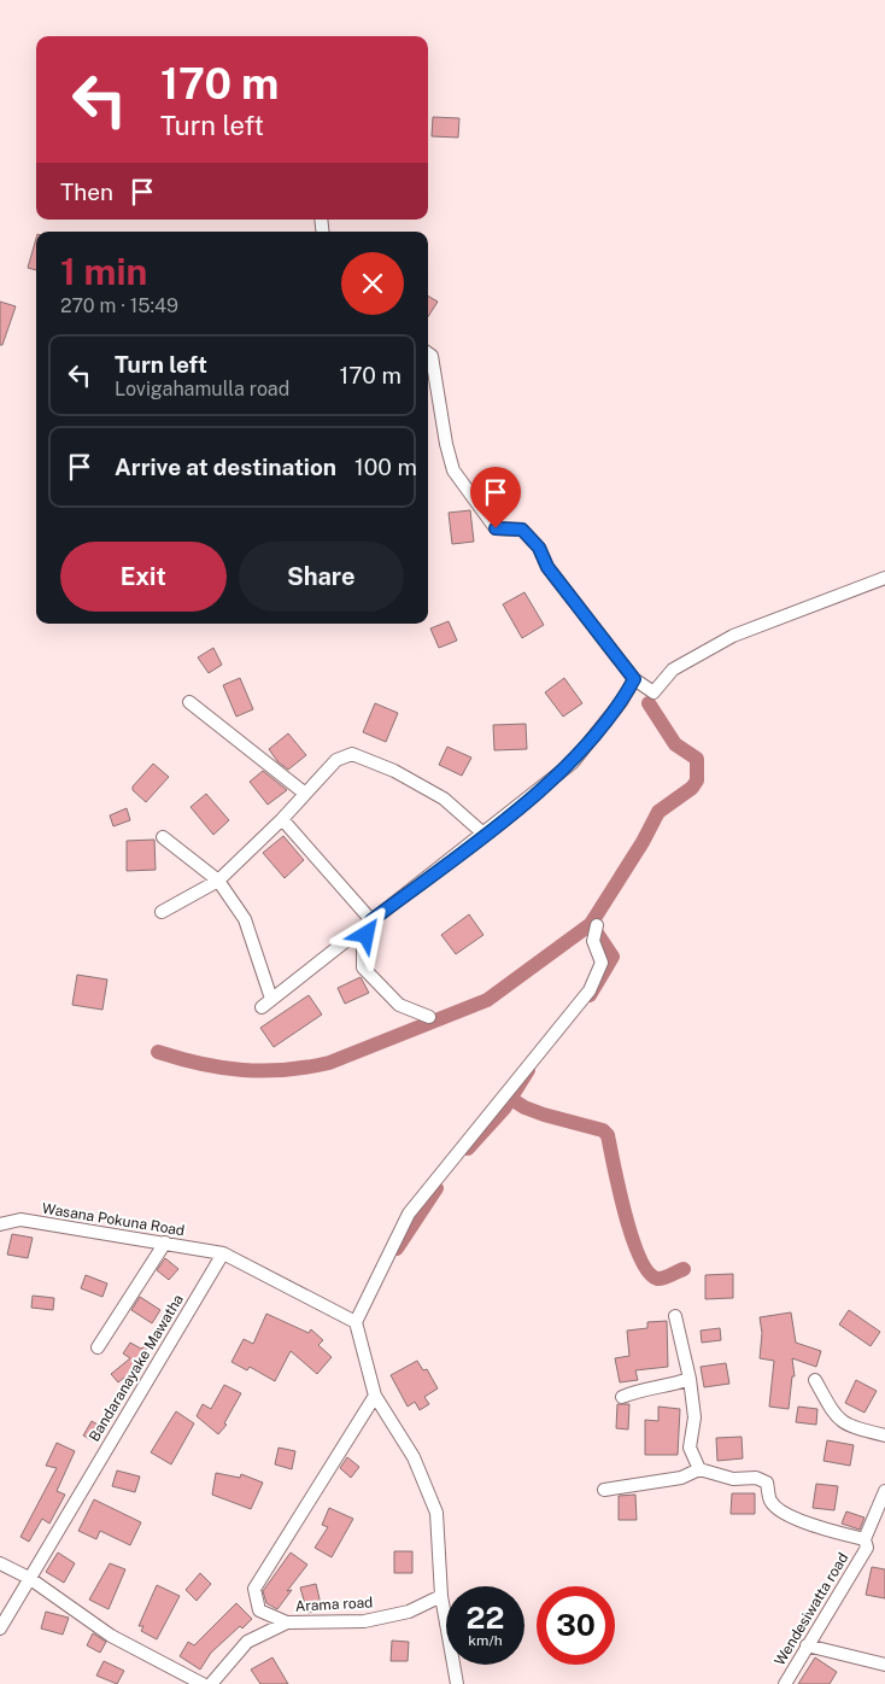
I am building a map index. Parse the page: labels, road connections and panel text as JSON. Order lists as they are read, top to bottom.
{
  "streets": {
    "street": [
      "Wasana Pokuna Road",
      "Bandaranayake Mawatha",
      "Arama road",
      "Wendesiwatta road"
    ]
  },
  "crossings": [
    ["Wasana Pokuna Road", "Bandaranayake Mawatha"]
  ],
  "page": {
    "turn": ["170 m", "Turn left"],
    "then": "Then",
    "heading": ["1 min", "270 m · 15:49"],
    "list": [
      {
        "name": "Turn left",
        "note": "Lovigahamulla road",
        "value": "170 m"
      },
      {
        "name": "Arrive at destination",
        "value": "100 m"
      }
    ],
    "buttons": ["Exit", "Share"],
    "speed": "22 km/h",
    "limit": "30"
  }
}
